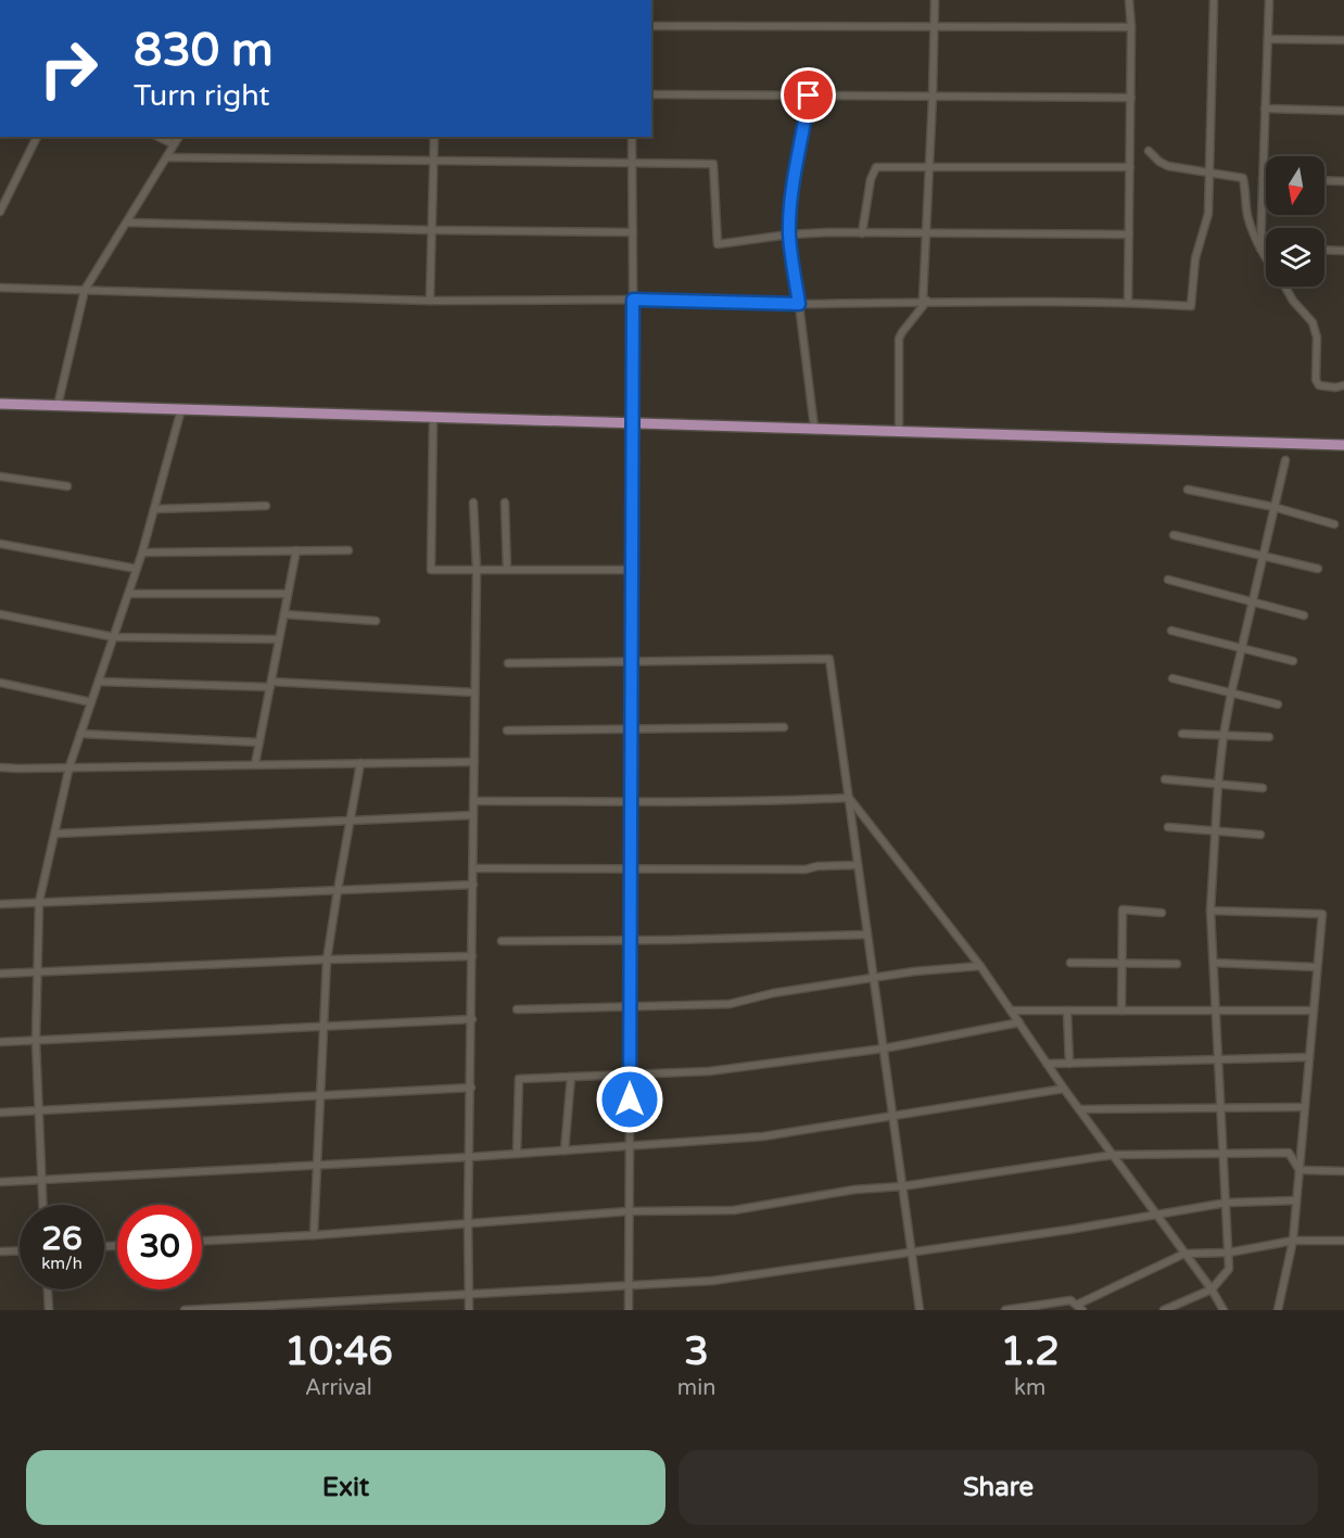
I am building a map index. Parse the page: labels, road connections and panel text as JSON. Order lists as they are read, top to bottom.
{
  "north": "bottom",
  "page": {
    "turn": ["830 m", "Turn right"],
    "speed": "26 km/h",
    "limit": "30",
    "eta": [
      "10:46",
      "Arrival",
      "3",
      "min",
      "1.2",
      "km"
    ],
    "buttons": ["Exit", "Share"]
  }
}
